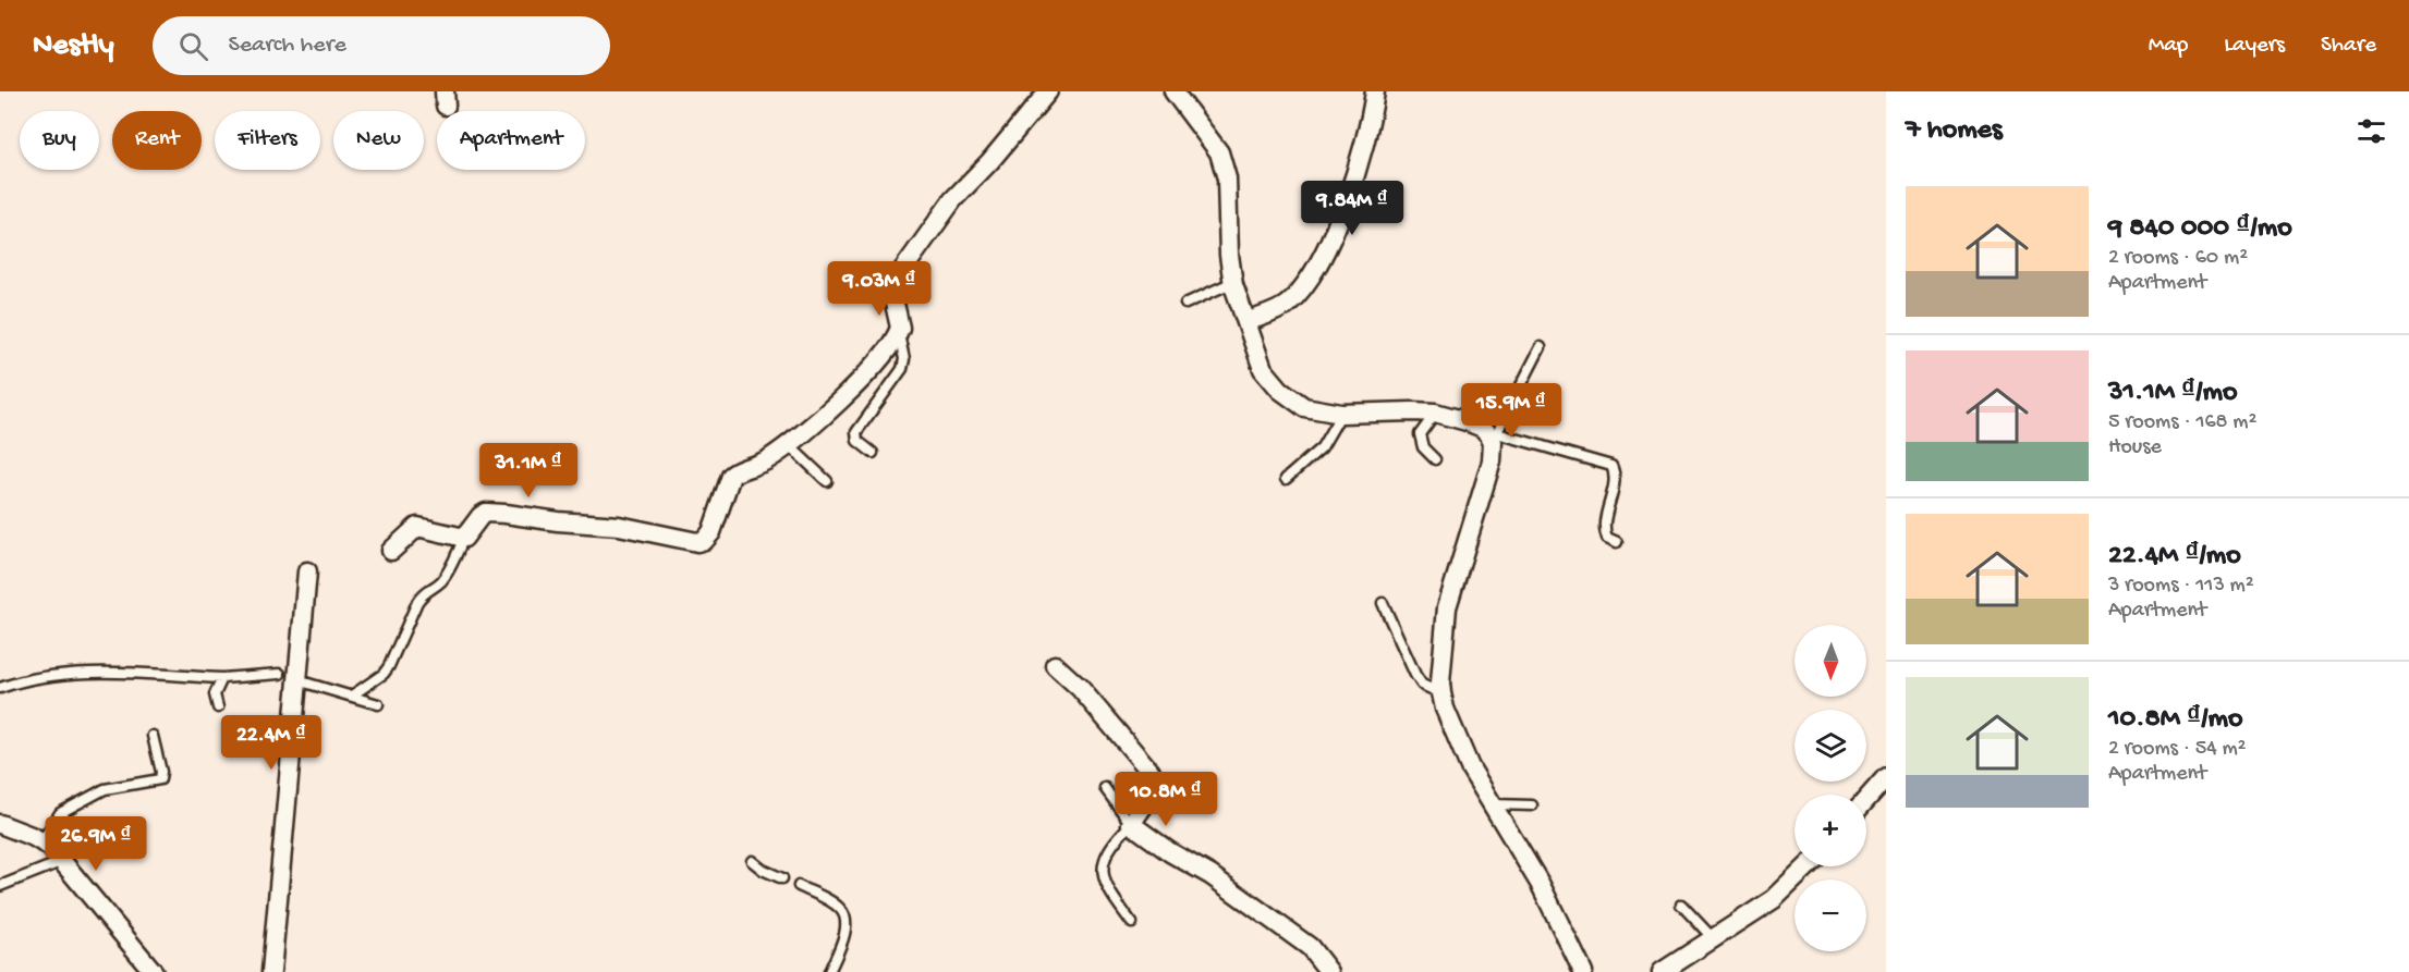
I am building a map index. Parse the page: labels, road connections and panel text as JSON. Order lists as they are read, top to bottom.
{
  "north": "bottom",
  "page": {
    "header": "Nestly",
    "search": "Search here",
    "nav": ["Map", "Layers", "Share"],
    "heading": "7 homes",
    "chip": [
      "Buy",
      "Rent",
      "Filters",
      "New",
      "Apartment"
    ],
    "list": [
      {
        "name": "9 840 000 ₫/mo",
        "note": "2 rooms · 60 m² · Apartment"
      },
      {
        "name": "31.1M ₫/mo",
        "note": "5 rooms · 168 m² · House"
      },
      {
        "name": "22.4M ₫/mo",
        "note": "3 rooms · 113 m² · Apartment"
      },
      {
        "name": "10.8M ₫/mo",
        "note": "2 rooms · 54 m² · Apartment"
      }
    ],
    "price": [
      "9.84M ₫",
      "9.03M ₫",
      "15.9M ₫",
      "31.1M ₫",
      "22.4M ₫",
      "10.8M ₫",
      "26.9M ₫"
    ],
    "map_buttons": ["+", "−"]
  }
}
